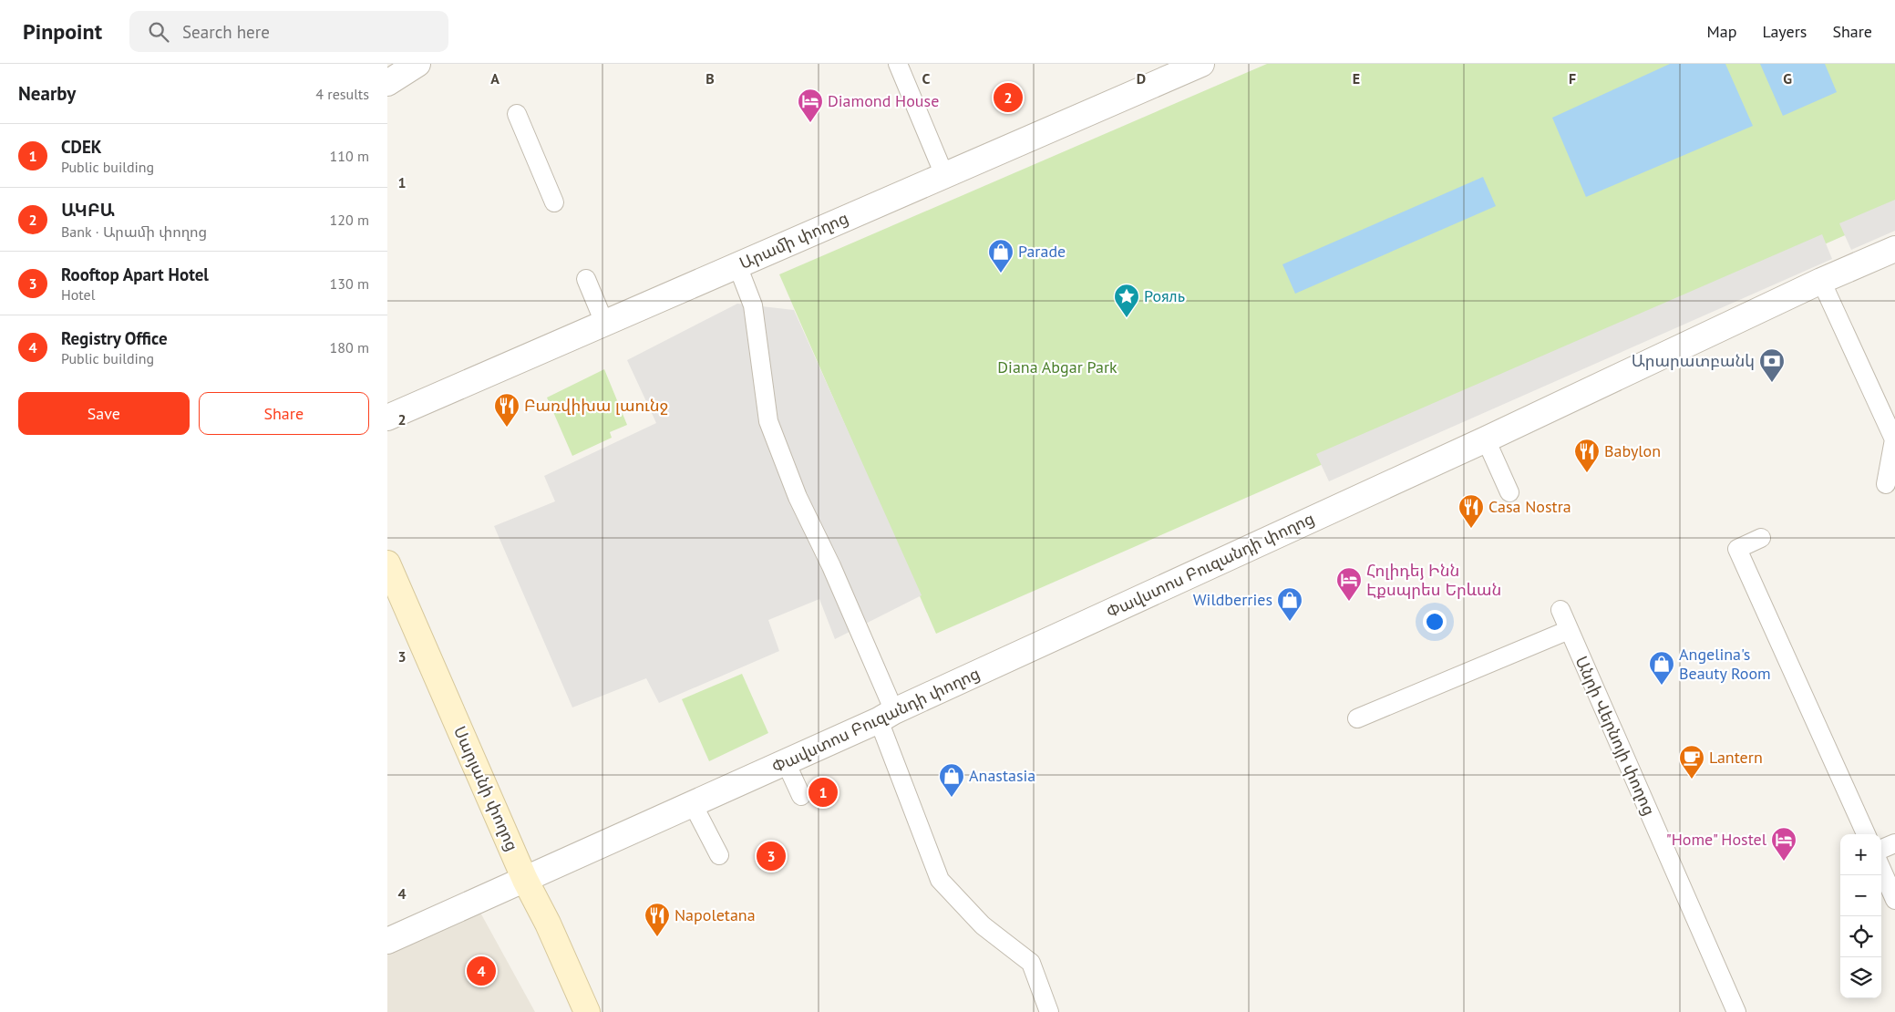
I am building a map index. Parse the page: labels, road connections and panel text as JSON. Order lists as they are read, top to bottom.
{
  "streets": {
    "main road": ["Սարյանի փողոց"],
    "street": ["Արամի փողոց", "Փավստոս Բուզանդի փողոց"],
    "lane": ["Անրի Վերնոյի փողոց"]
  },
  "crossings": [
    ["Փավստոս Բուզանդի փողոց", "Սարյանի փողոց"]
  ],
  "parks": ["Diana Abgar Park"],
  "places": {
    "hotel": ["Diamond House", "Հոլիդեյ Ինն Էքսպրես Երևան", "\"Home\" Hostel"],
    "shop": [
      "Parade",
      "Wildberries",
      "Angelina's Beauty Room",
      "Anastasia"
    ],
    "place": ["Рояль"],
    "bank": ["Արարատբանկ"],
    "restaurant": [
      "Բառվիխա լաունջ",
      "Babylon",
      "Casa Nostra",
      "Napoletana"
    ],
    "cafe": ["Lantern"]
  },
  "page": {
    "header": "Pinpoint",
    "search": "Search here",
    "nav": ["Map", "Layers", "Share"],
    "heading": ["Nearby", "4 results"],
    "pins": [
      "2",
      "1",
      "3",
      "4"
    ],
    "list": [
      {
        "mark": "1",
        "name": "CDEK",
        "note": "Public building",
        "value": "110 m"
      },
      {
        "mark": "2",
        "name": "ԱԿԲԱ",
        "note": "Bank · Արամի փողոց",
        "value": "120 m"
      },
      {
        "mark": "3",
        "name": "Rooftop Apart Hotel",
        "note": "Hotel",
        "value": "130 m"
      },
      {
        "mark": "4",
        "name": "Registry Office",
        "note": "Public building",
        "value": "180 m"
      }
    ],
    "buttons": ["Save", "Share"],
    "map_buttons": ["+", "−"]
  },
  "grid": {
    "columns": [
      "A",
      "B",
      "C",
      "D",
      "E",
      "F",
      "G"
    ],
    "rows": [
      "1",
      "2",
      "3",
      "4"
    ]
  }
}
